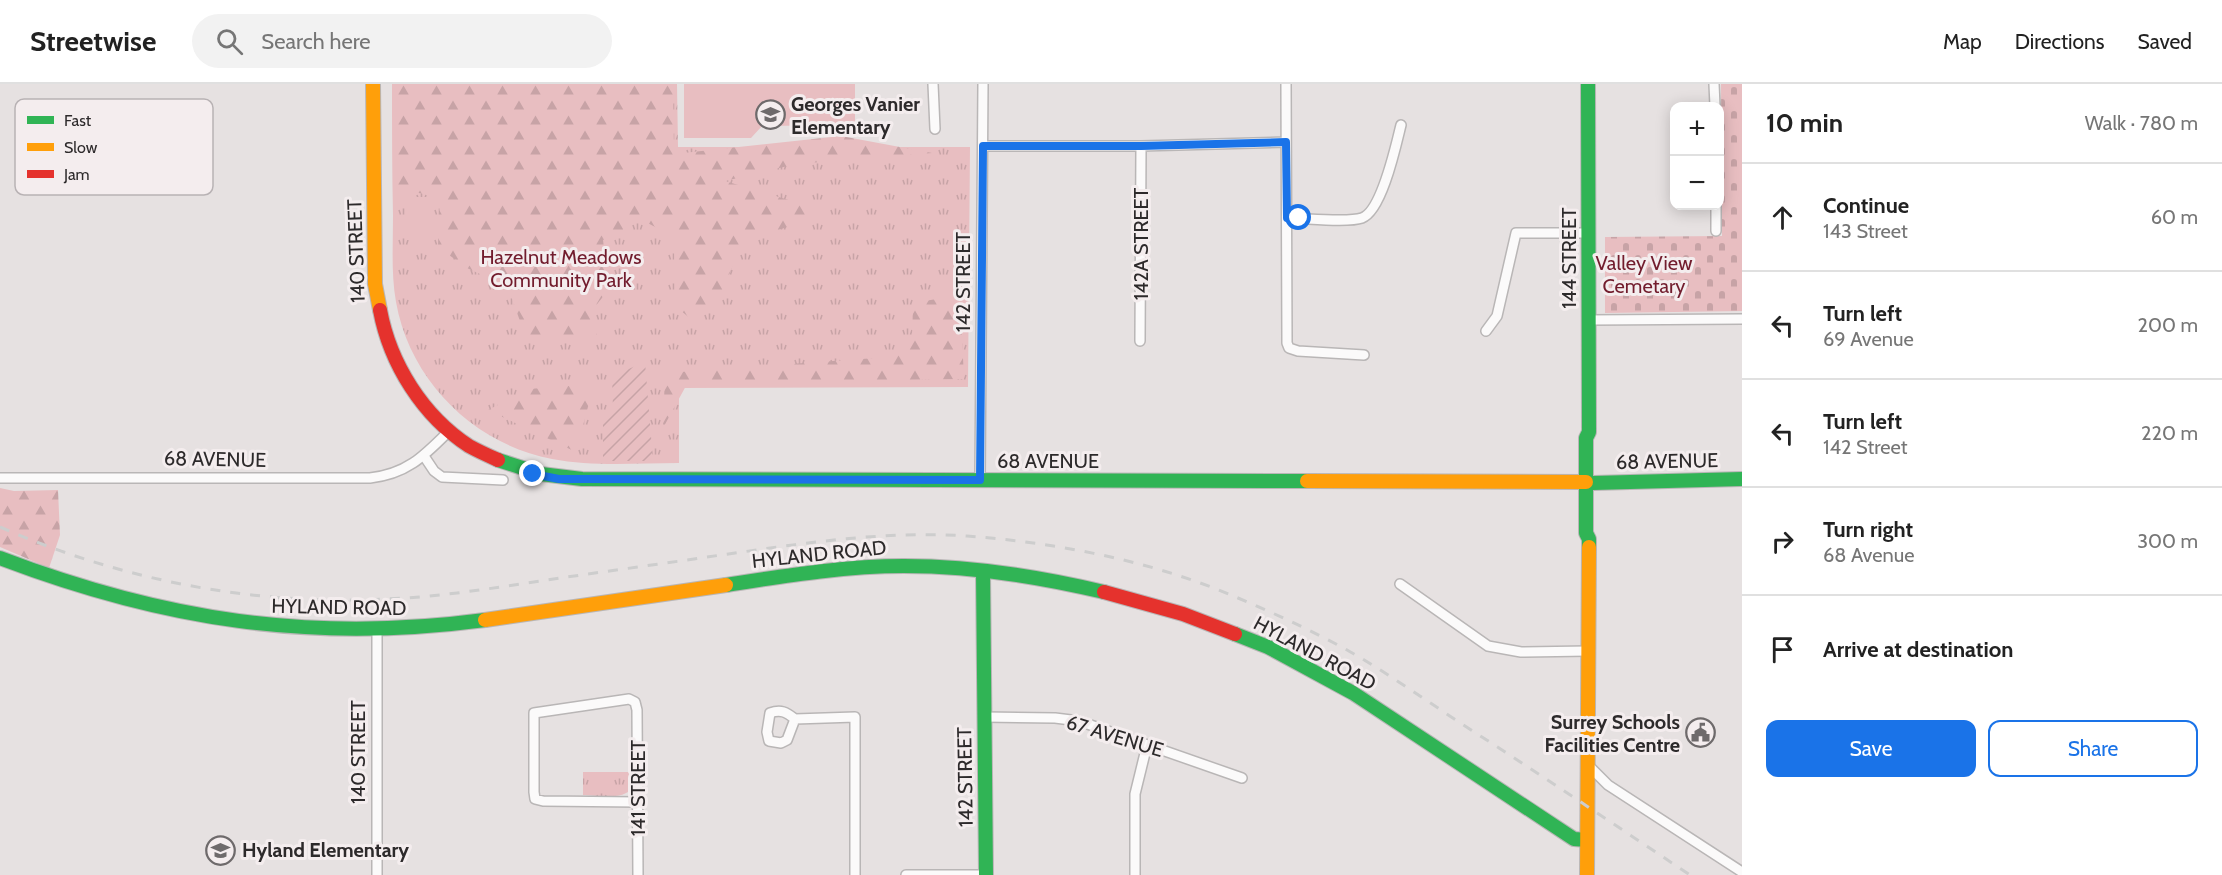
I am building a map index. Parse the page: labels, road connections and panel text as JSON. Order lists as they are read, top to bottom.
{
  "streets": {
    "street": [
      "142A STREET",
      "140 STREET",
      "144 STREET",
      "142 STREET",
      "68 AVENUE",
      "HYLAND ROAD",
      "67 AVENUE",
      "141 STREET"
    ]
  },
  "crossings": [
    ["140 STREET", "68 AVENUE"],
    ["140 STREET", "HYLAND ROAD"],
    ["144 STREET", "68 AVENUE"],
    ["144 STREET", "HYLAND ROAD"],
    ["142 STREET", "68 AVENUE"],
    ["142 STREET", "HYLAND ROAD"],
    ["142 STREET", "67 AVENUE"]
  ],
  "parks": ["Hazelnut Meadows Community Park", "Valley View Cemetary"],
  "places": {
    "school or university": ["Georges Vanier Elementary", "Hyland Elementary"],
    "public building": ["Surrey Schools Facilities Centre"]
  },
  "legend": ["Fast", "Slow", "Jam"],
  "page": {
    "header": "Streetwise",
    "search": "Search here",
    "nav": ["Map", "Directions", "Saved"],
    "heading": ["10 min", "Walk · 780 m"],
    "map_buttons": ["+", "−"],
    "list": [
      ["Continue", "143 Street", "60 m"],
      ["Turn left", "69 Avenue", "200 m"],
      ["Turn left", "142 Street", "220 m"],
      ["Turn right", "68 Avenue", "300 m"],
      "Arrive at destination"
    ],
    "buttons": ["Save", "Share"]
  }
}
